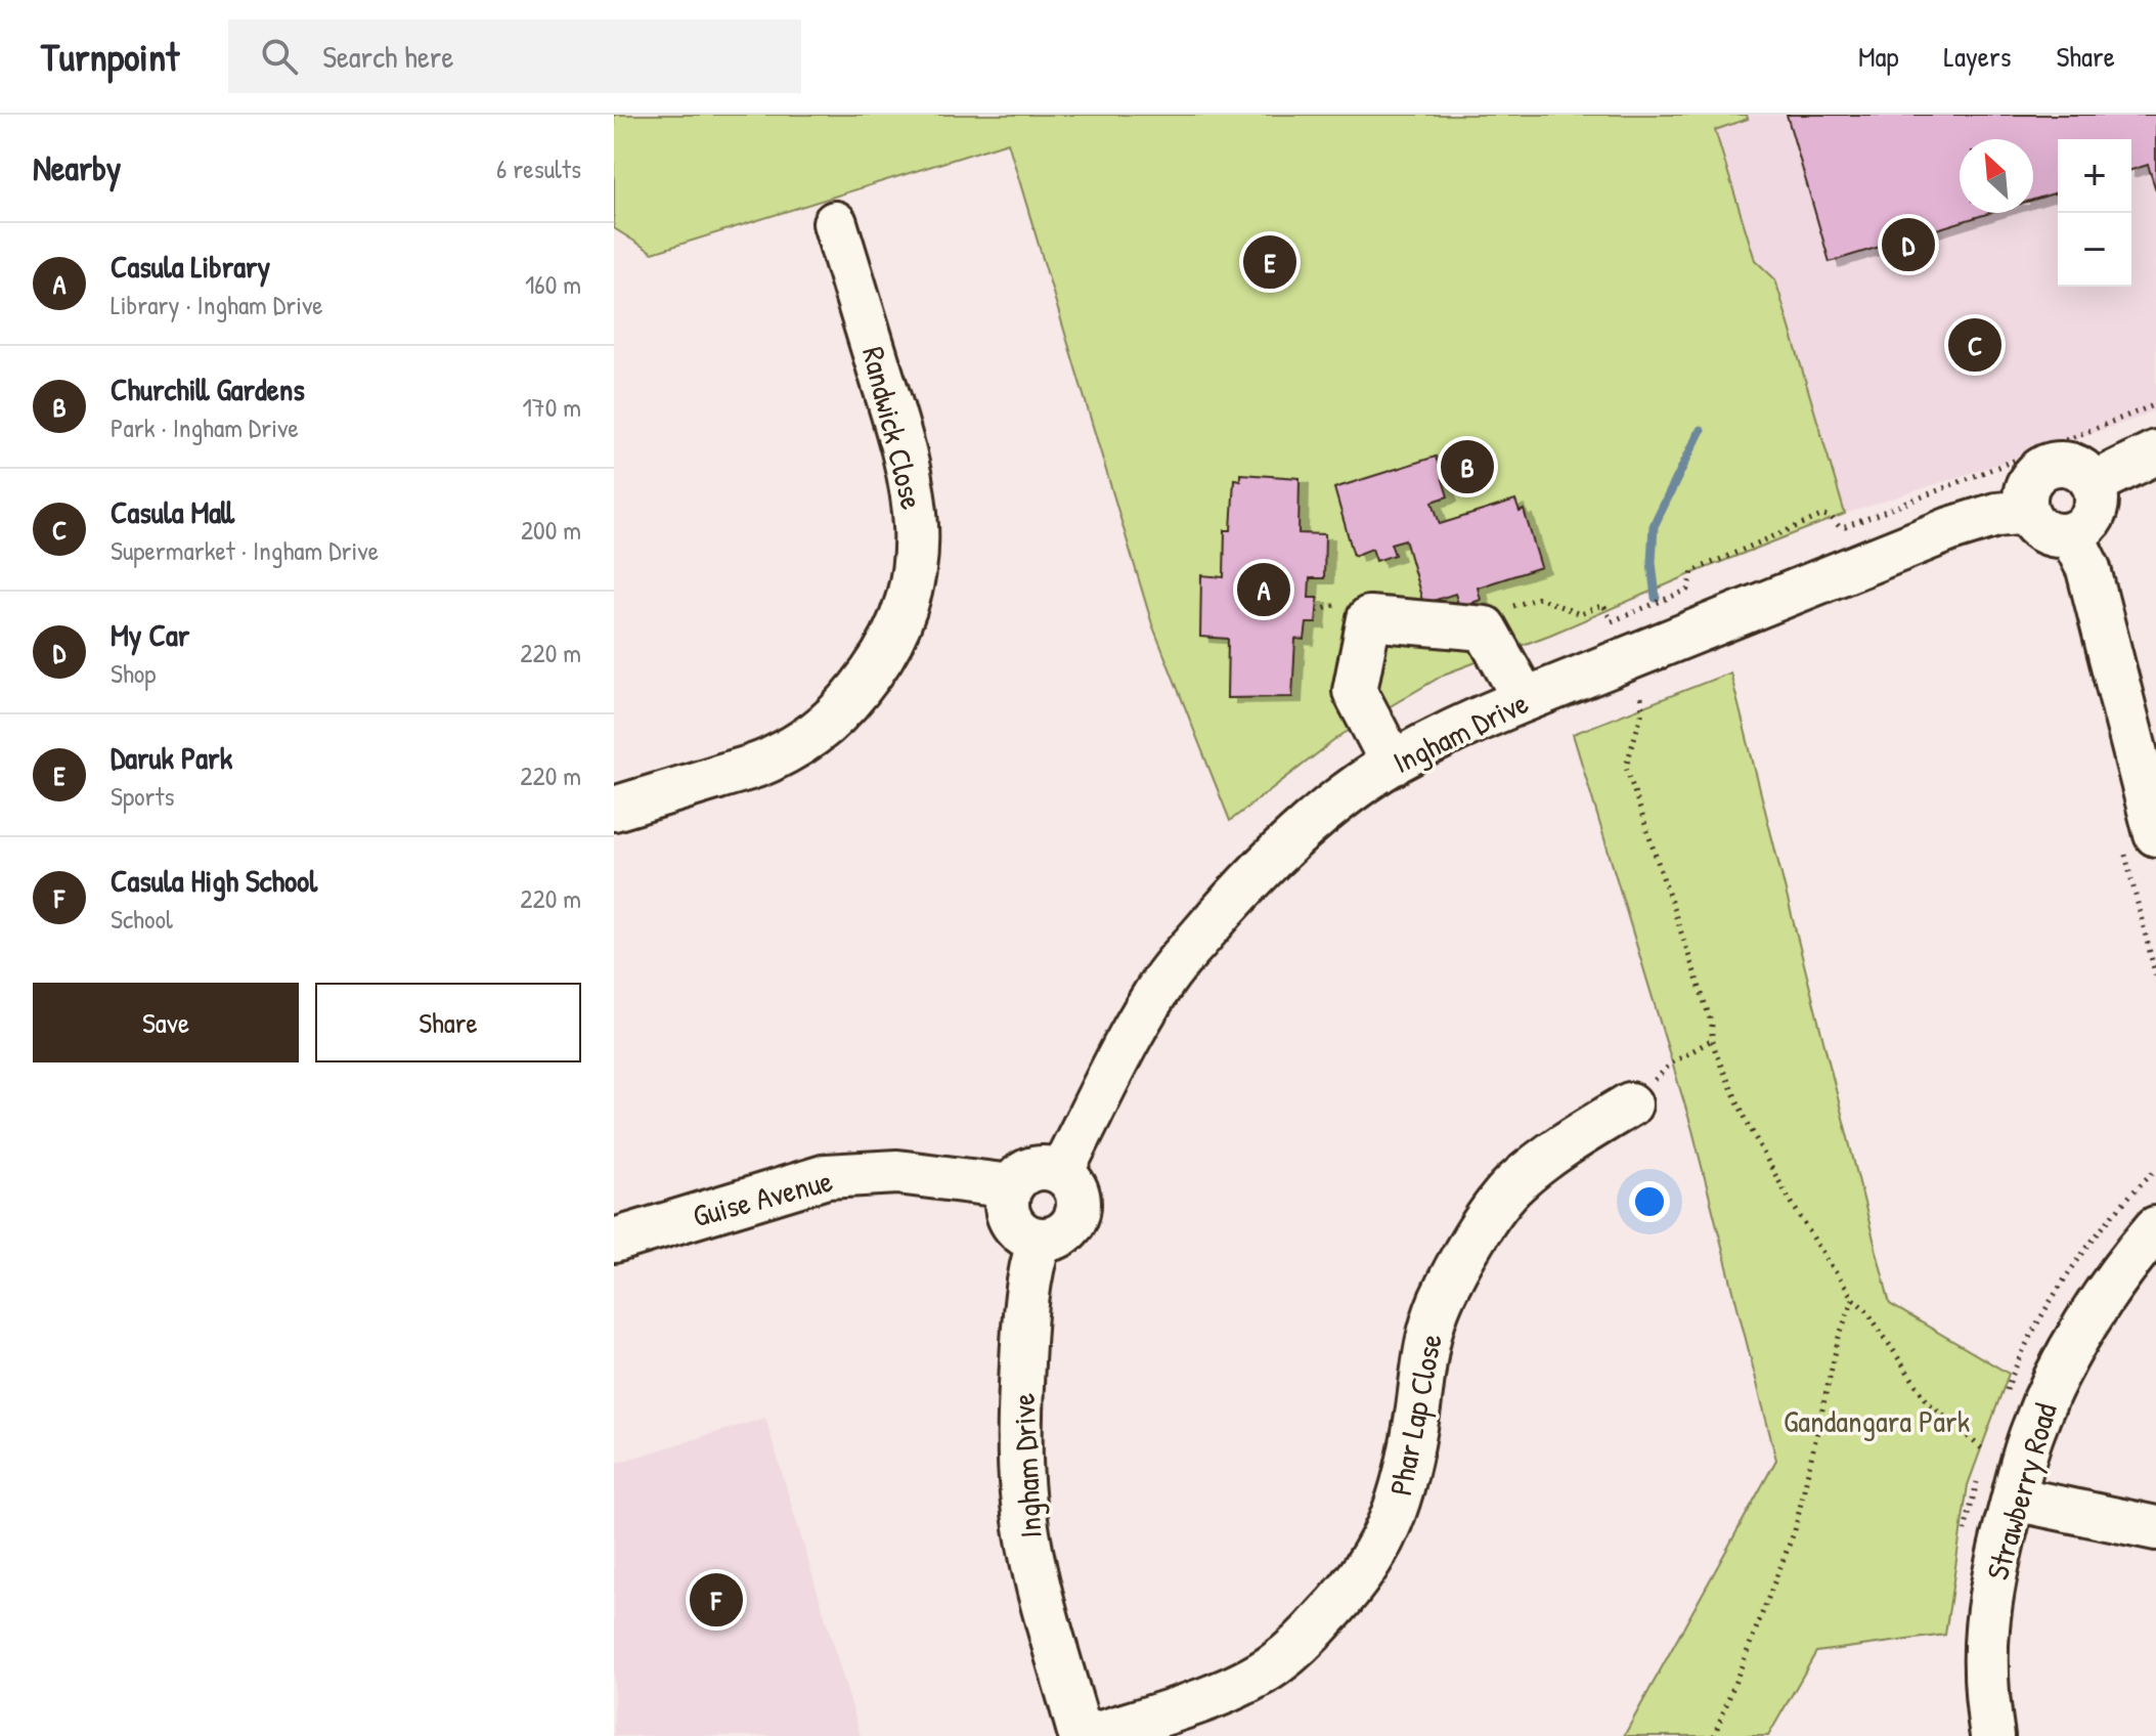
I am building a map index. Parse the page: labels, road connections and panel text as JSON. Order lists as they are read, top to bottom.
{
  "streets": {
    "street": [
      "Randwick Close",
      "Ingham Drive",
      "Guise Avenue",
      "Phar Lap Close",
      "Strawberry Road"
    ]
  },
  "crossings": [
    ["Ingham Drive", "Guise Avenue"]
  ],
  "parks": ["Gandangara Park"],
  "north": "top left",
  "page": {
    "header": "Turnpoint",
    "search": "Search here",
    "nav": ["Map", "Layers", "Share"],
    "heading": ["Nearby", "6 results"],
    "map_buttons": ["+", "−"],
    "pins": [
      "D",
      "E",
      "C",
      "B",
      "A",
      "F"
    ],
    "list": [
      {
        "mark": "A",
        "name": "Casula Library",
        "note": "Library · Ingham Drive",
        "value": "160 m"
      },
      {
        "mark": "B",
        "name": "Churchill Gardens",
        "note": "Park · Ingham Drive",
        "value": "170 m"
      },
      {
        "mark": "C",
        "name": "Casula Mall",
        "note": "Supermarket · Ingham Drive",
        "value": "200 m"
      },
      {
        "mark": "D",
        "name": "My Car",
        "note": "Shop",
        "value": "220 m"
      },
      {
        "mark": "E",
        "name": "Daruk Park",
        "note": "Sports",
        "value": "220 m"
      },
      {
        "mark": "F",
        "name": "Casula High School",
        "note": "School",
        "value": "220 m"
      }
    ],
    "buttons": ["Save", "Share"]
  }
}
